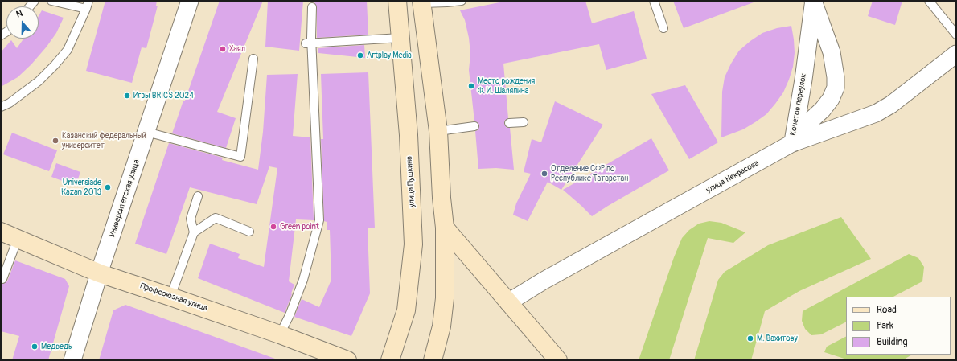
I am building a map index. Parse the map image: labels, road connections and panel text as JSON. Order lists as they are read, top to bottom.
{
  "streets": {
    "main road": ["улица Пушкина", "Профсоюзная улица"],
    "street": ["Кочетов переулок", "улица Некрасова", "Университетская улица"]
  },
  "crossings": [
    ["Кочетов переулок", "улица Некрасова"],
    ["Университетская улица", "Профсоюзная улица"]
  ],
  "places": [
    "Хаял",
    "Artplay Media",
    "Место рождения Ф. И. Шаляпина",
    "Игры BRICS 2024",
    "Казанский федеральный университет",
    "Отделение СФР по Республике Татарстан",
    "Universiade Kazan 2013",
    "Green point",
    "М. Вахитову",
    "Медведь"
  ],
  "legend": ["Road", "Park", "Building"],
  "north": "top"
}
